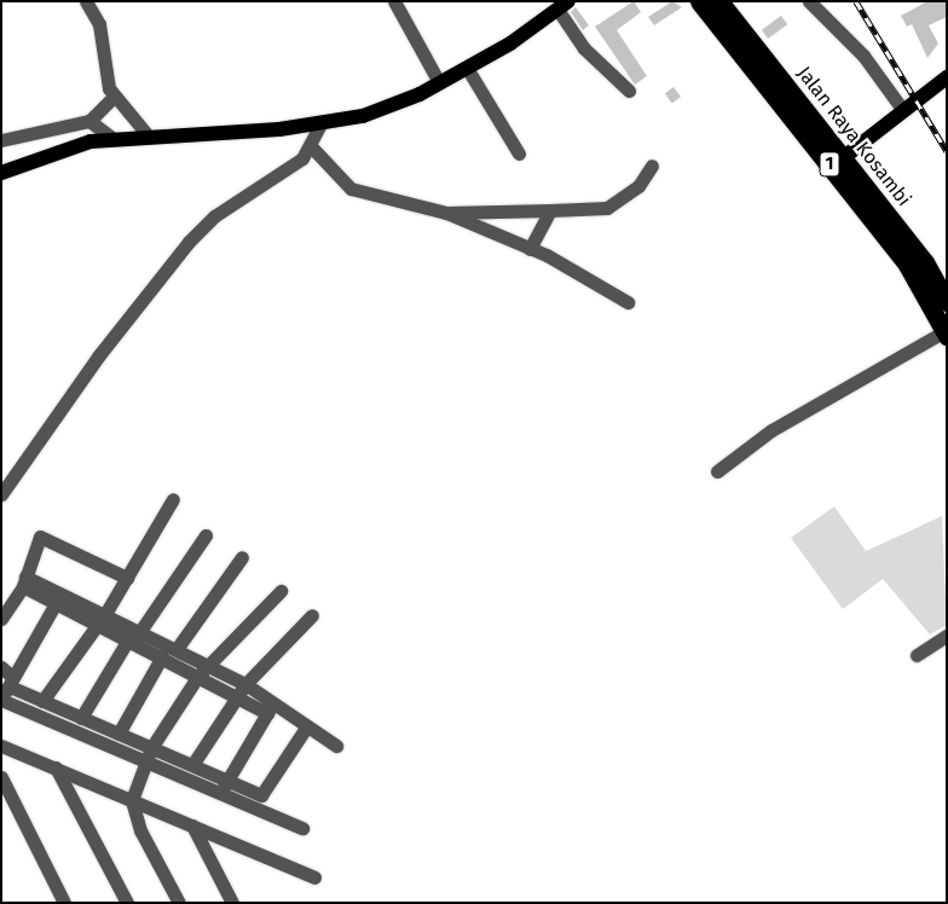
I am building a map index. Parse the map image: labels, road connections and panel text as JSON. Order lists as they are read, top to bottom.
{
  "streets": {
    "highway": ["Jalan Raya Kosambi", "1"]
  }
}
